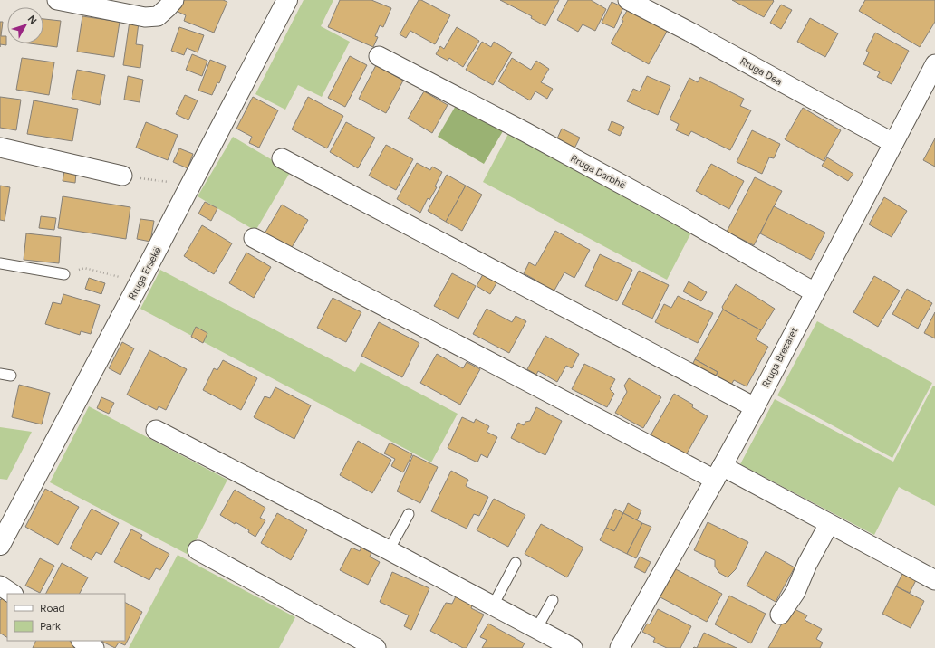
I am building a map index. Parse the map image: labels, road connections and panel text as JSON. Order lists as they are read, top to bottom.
{
  "streets": {
    "street": [
      "Rruga Dea",
      "Rruga Darbhë",
      "Rruga Ersekë",
      "Rruga Brezaret"
    ]
  },
  "crossings": [
    ["Rruga Dea", "Rruga Brezaret"],
    ["Rruga Darbhë", "Rruga Brezaret"]
  ],
  "legend": ["Road", "Park"],
  "north": "top right"
}
